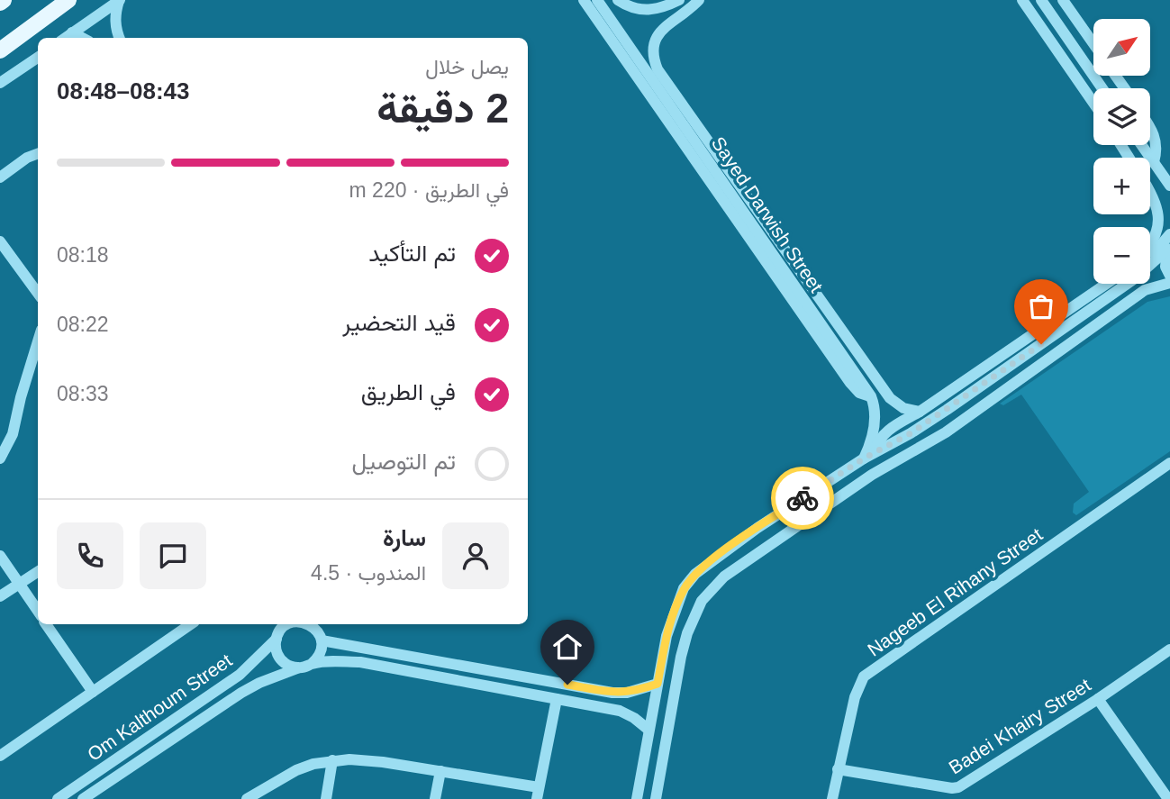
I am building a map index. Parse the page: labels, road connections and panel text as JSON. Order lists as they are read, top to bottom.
{
  "streets": {
    "street": [
      "Sayed Darwish Street",
      "Nageeb El Rihany Street",
      "Om Kalthoum Street",
      "Badei Khairy Street"
    ]
  },
  "crossings": [
    ["Nageeb El Rihany Street", "Badei Khairy Street"]
  ],
  "north": "top right",
  "page": {
    "map_buttons": ["+", "−"],
    "heading": ["2 دقيقة", "يصل خلال", "08:43–08:48"],
    "panel": ["سارة", "المندوب · 4.5"],
    "bar": "في الطريق · 220 m",
    "list": [
      ["تم التأكيد", "08:18"],
      ["قيد التحضير", "08:22"],
      ["في الطريق", "08:33"],
      "تم التوصيل"
    ]
  }
}
